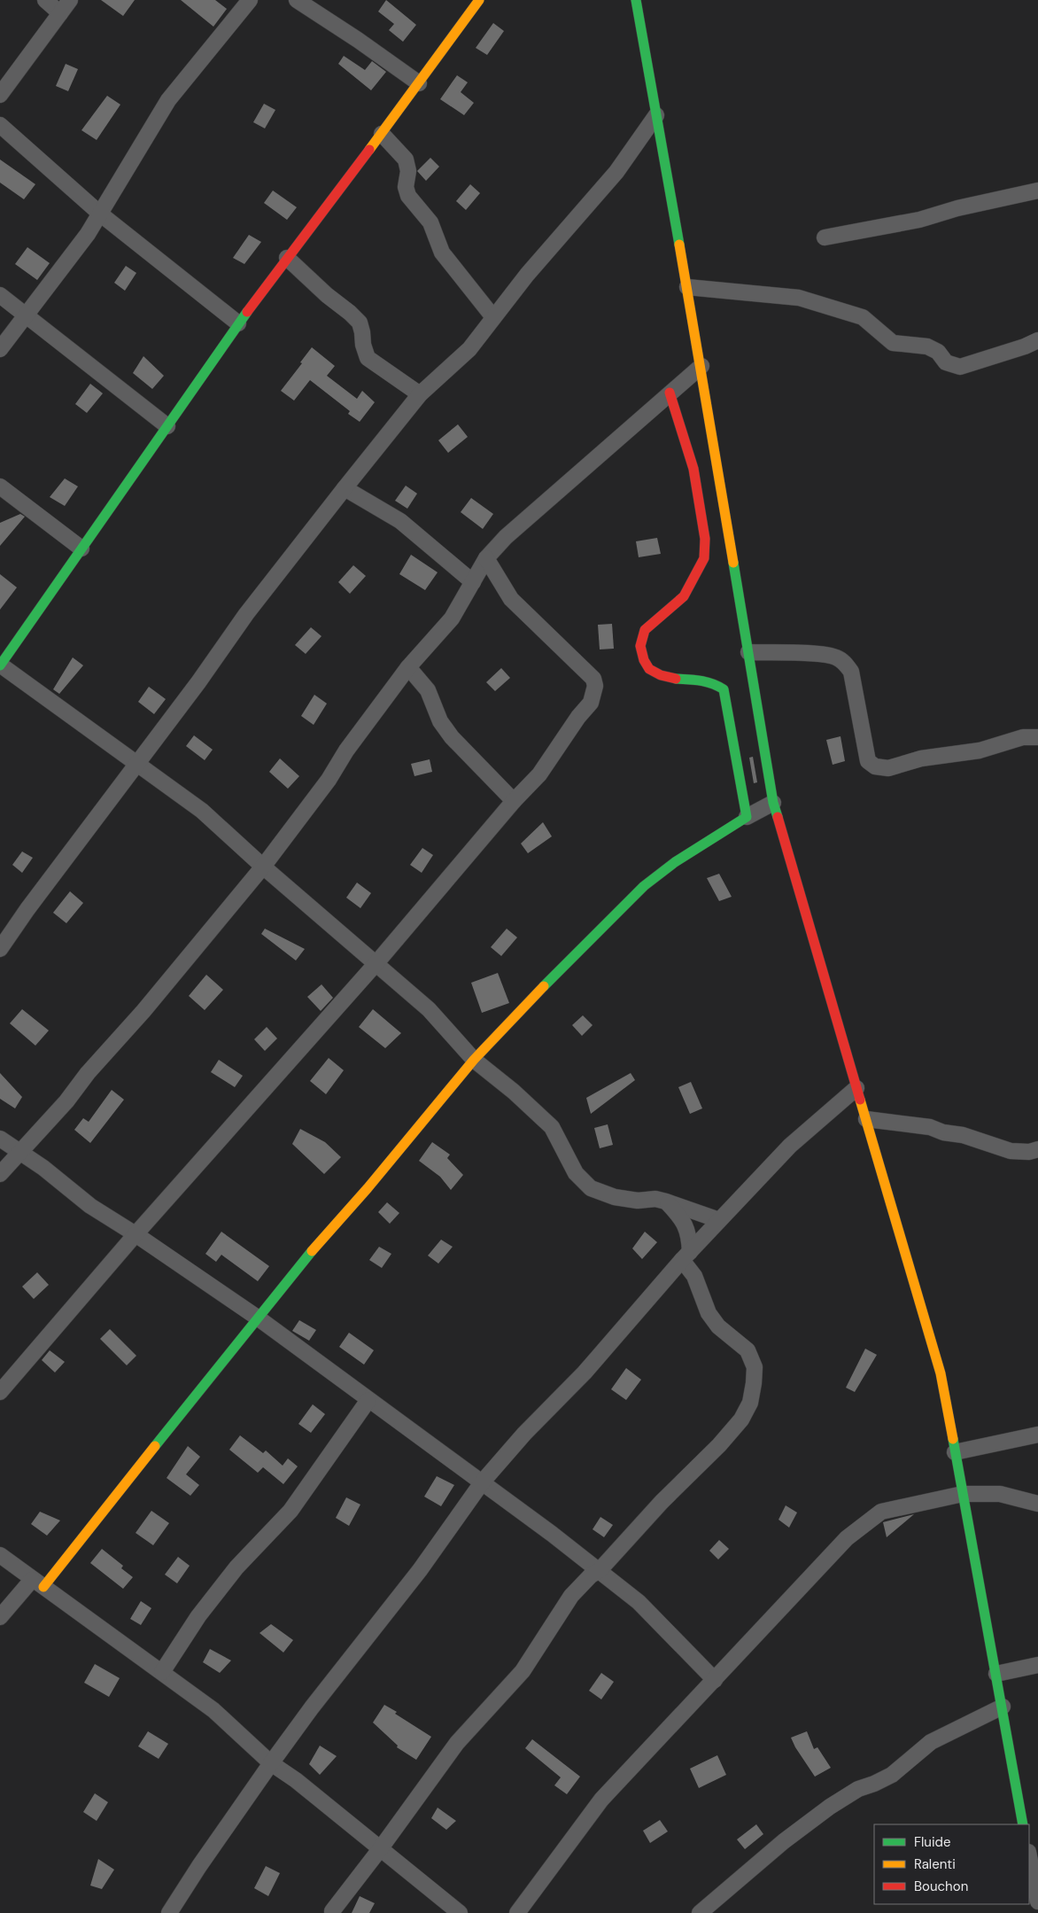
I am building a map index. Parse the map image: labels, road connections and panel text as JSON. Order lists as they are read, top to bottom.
{
  "legend": ["Fluide", "Ralenti", "Bouchon"]
}
